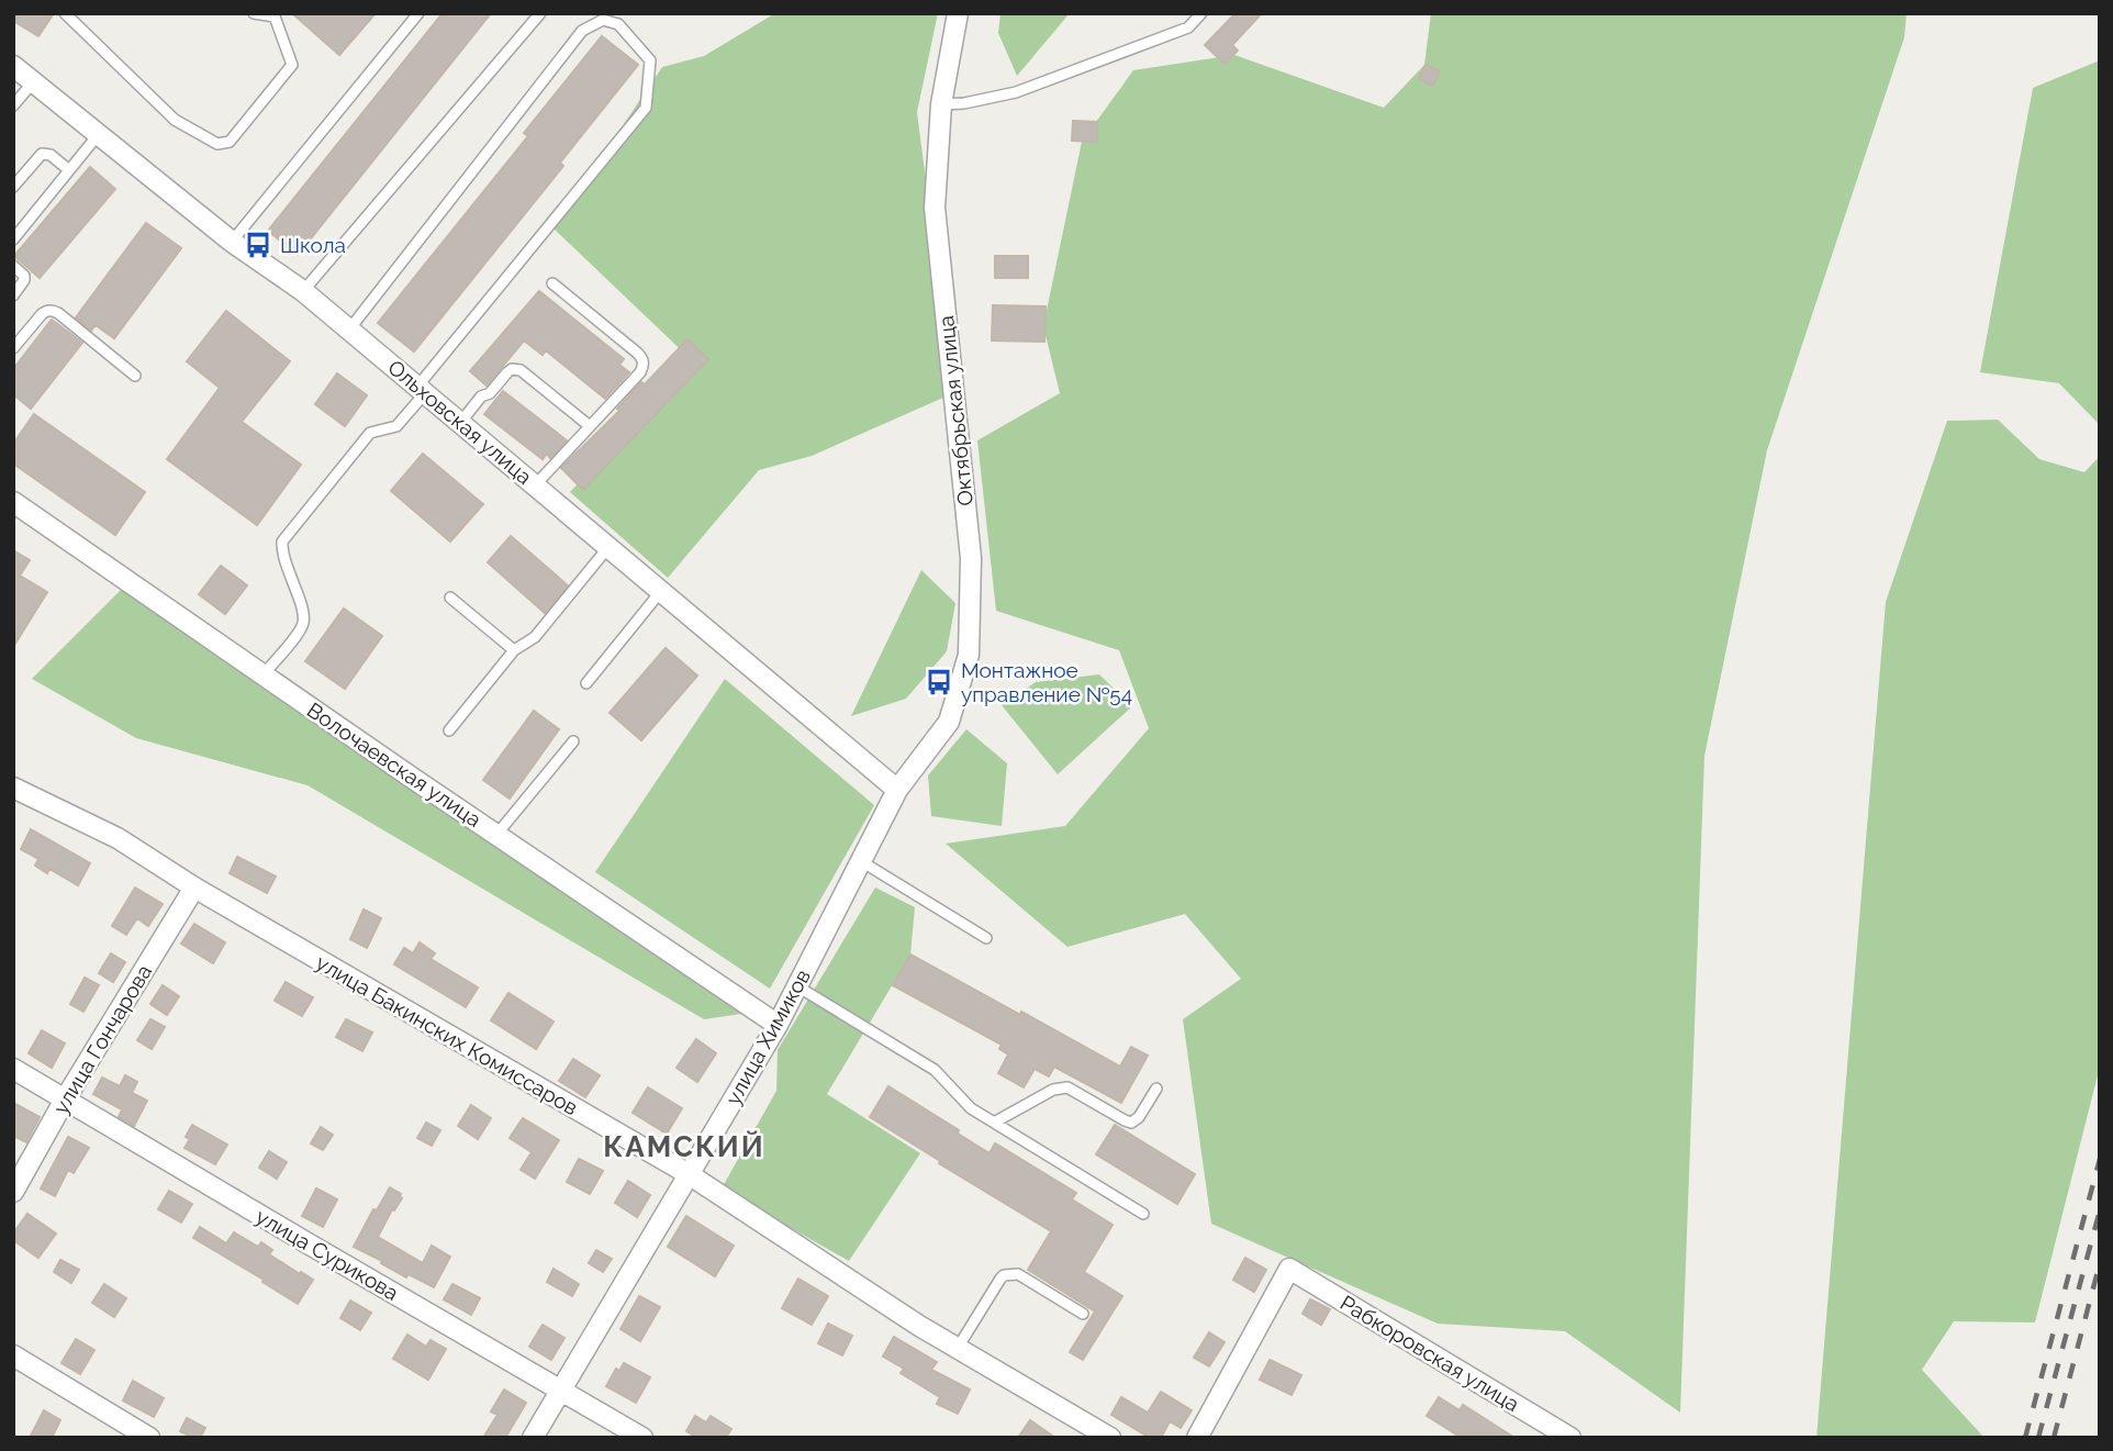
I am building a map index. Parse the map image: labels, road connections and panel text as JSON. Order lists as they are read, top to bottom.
{
  "streets": {
    "street": [
      "Октябрьская улица",
      "Ольховская улица",
      "Волочаевская улица",
      "улица Бакинских Комиссаров",
      "улица Химиков",
      "улица Гончарова",
      "улица Сурикова",
      "Рабкоровская улица"
    ]
  },
  "crossings": [
    ["Октябрьская улица", "Ольховская улица"],
    ["Октябрьская улица", "улица Химиков"],
    ["Ольховская улица", "улица Химиков"],
    ["Волочаевская улица", "улица Химиков"],
    ["улица Бакинских Комиссаров", "улица Химиков"],
    ["улица Бакинских Комиссаров", "улица Гончарова"],
    ["улица Химиков", "улица Сурикова"],
    ["улица Гончарова", "улица Сурикова"]
  ],
  "districts": ["КАМСКИЙ"],
  "places": {
    "bus stop": ["Школа", "Монтажное управление №54"]
  }
}
